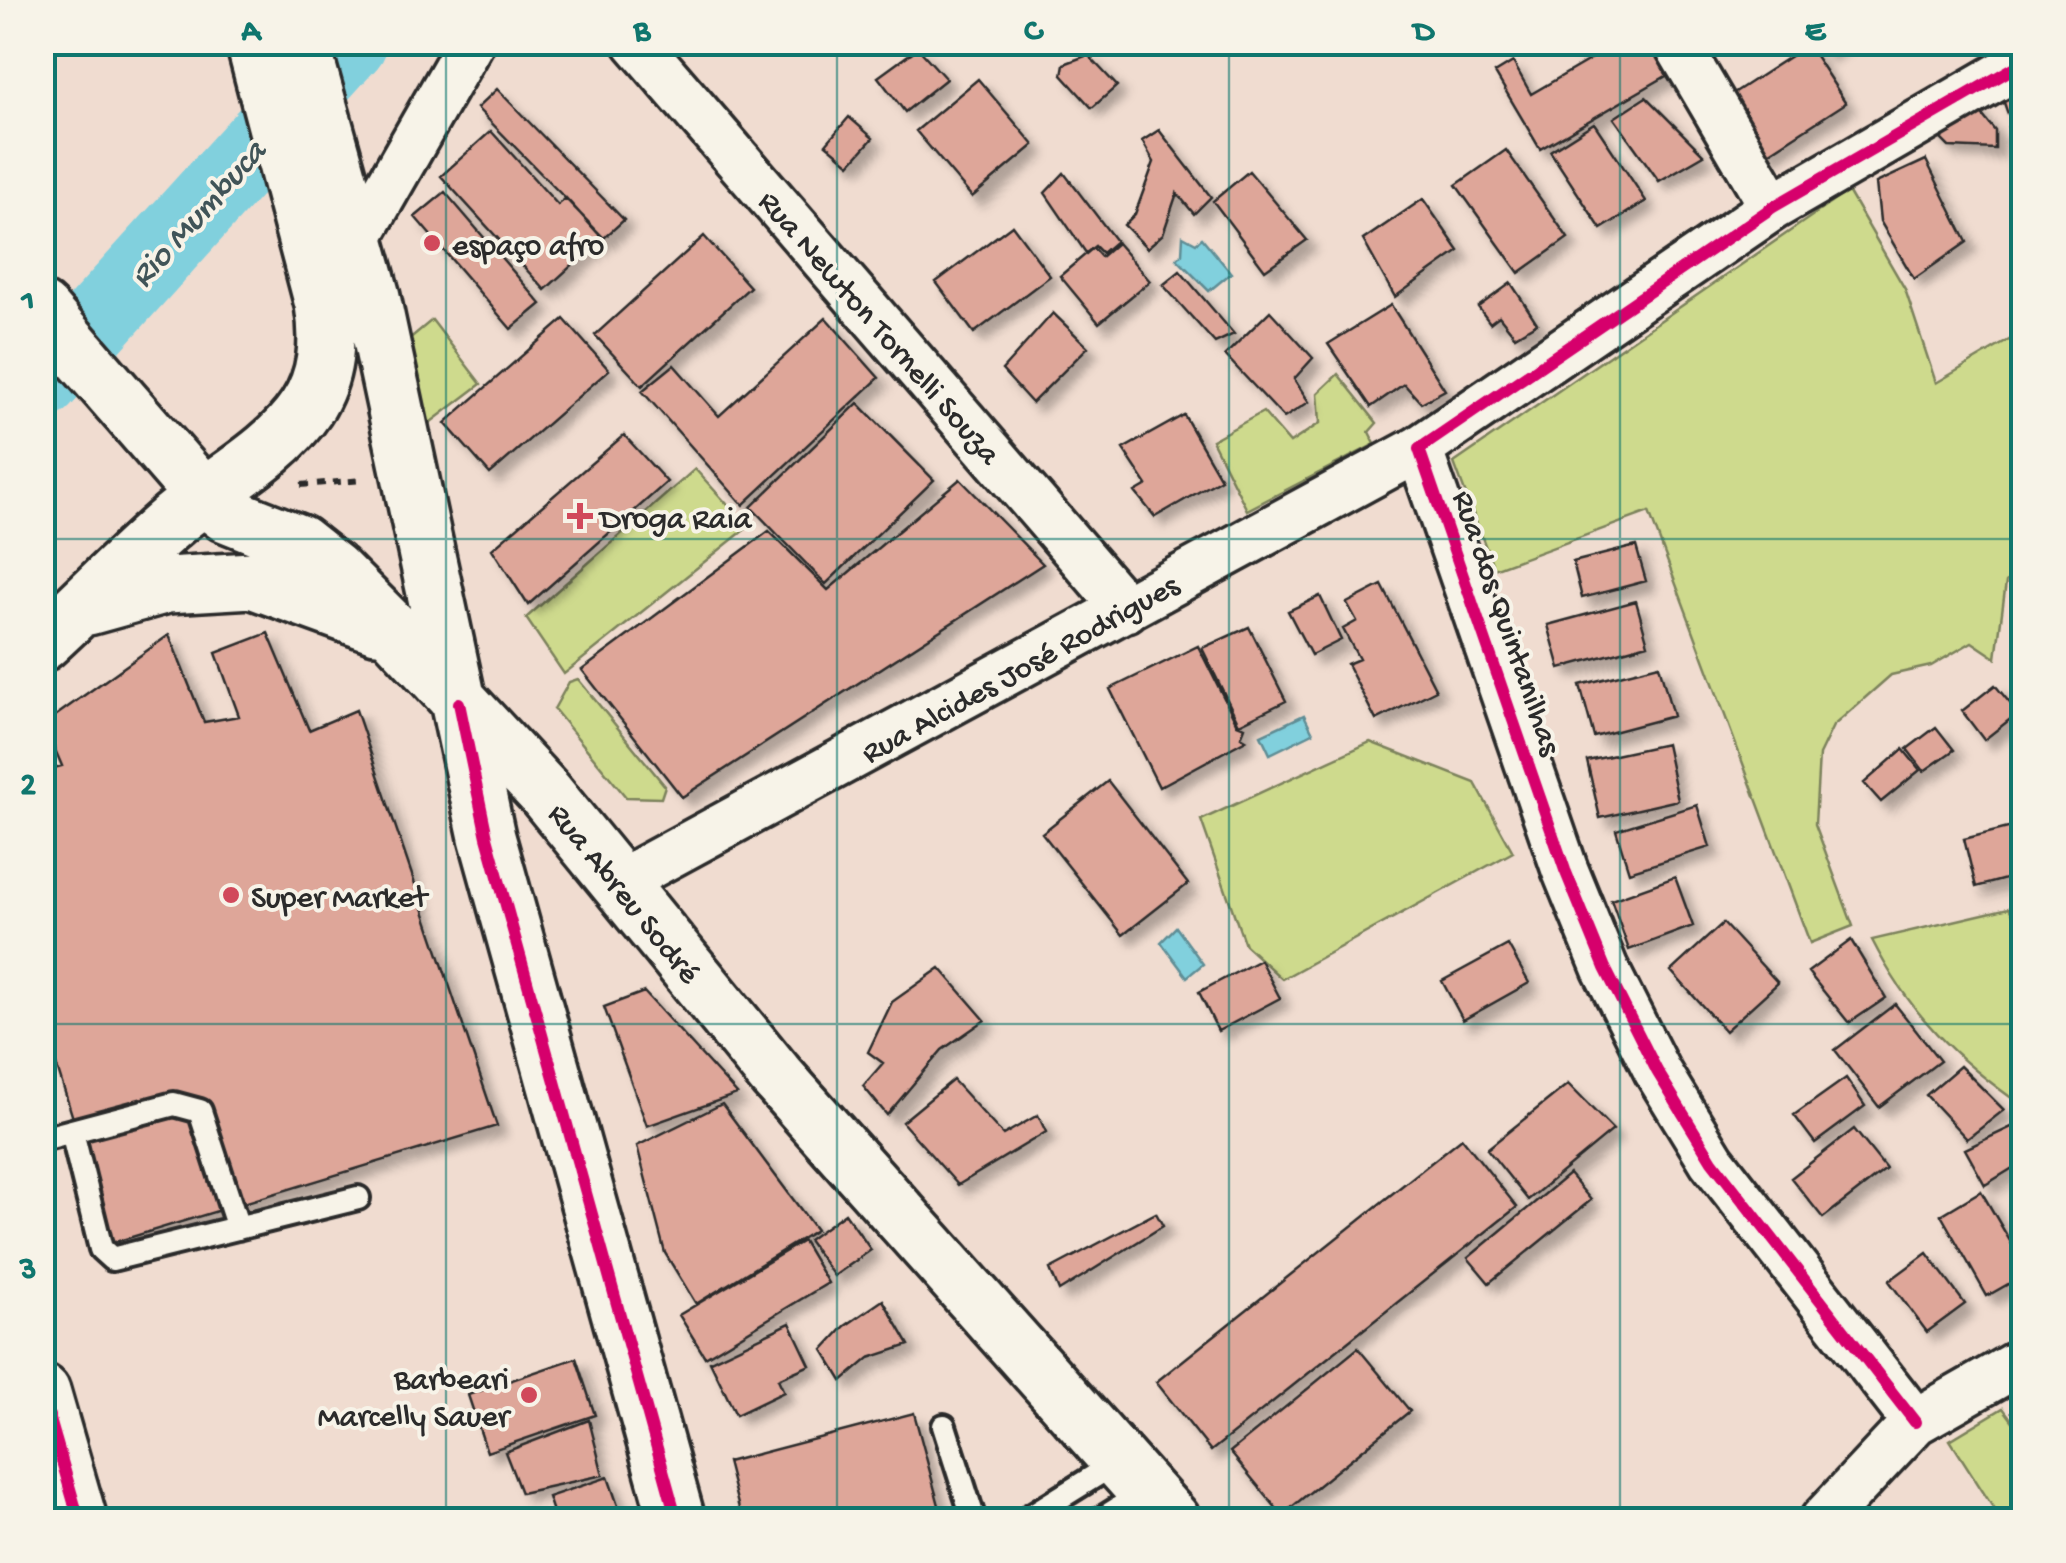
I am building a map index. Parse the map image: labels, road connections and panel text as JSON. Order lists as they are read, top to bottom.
{
  "streets": {
    "main road": ["Rua Abreu Sodré"],
    "street": ["Rua Newton Tornelli Souza", "Rua dos Quintanilhas", "Rua Alcides José Rodrigues"]
  },
  "crossings": [
    ["Rua Newton Tornelli Souza", "Rua Alcides José Rodrigues"],
    ["Rua dos Quintanilhas", "Rua Alcides José Rodrigues"],
    ["Rua Alcides José Rodrigues", "Rua Abreu Sodré"]
  ],
  "water": ["Rio Mumbuca"],
  "places": {
    "other": ["espaço afro", "Super Market", "Barbeari Marcelly Sauer"],
    "health": ["Droga Raia"]
  },
  "grid": {
    "columns": [
      "A",
      "B",
      "C",
      "D",
      "E"
    ],
    "rows": ["1", "2", "3"]
  }
}
